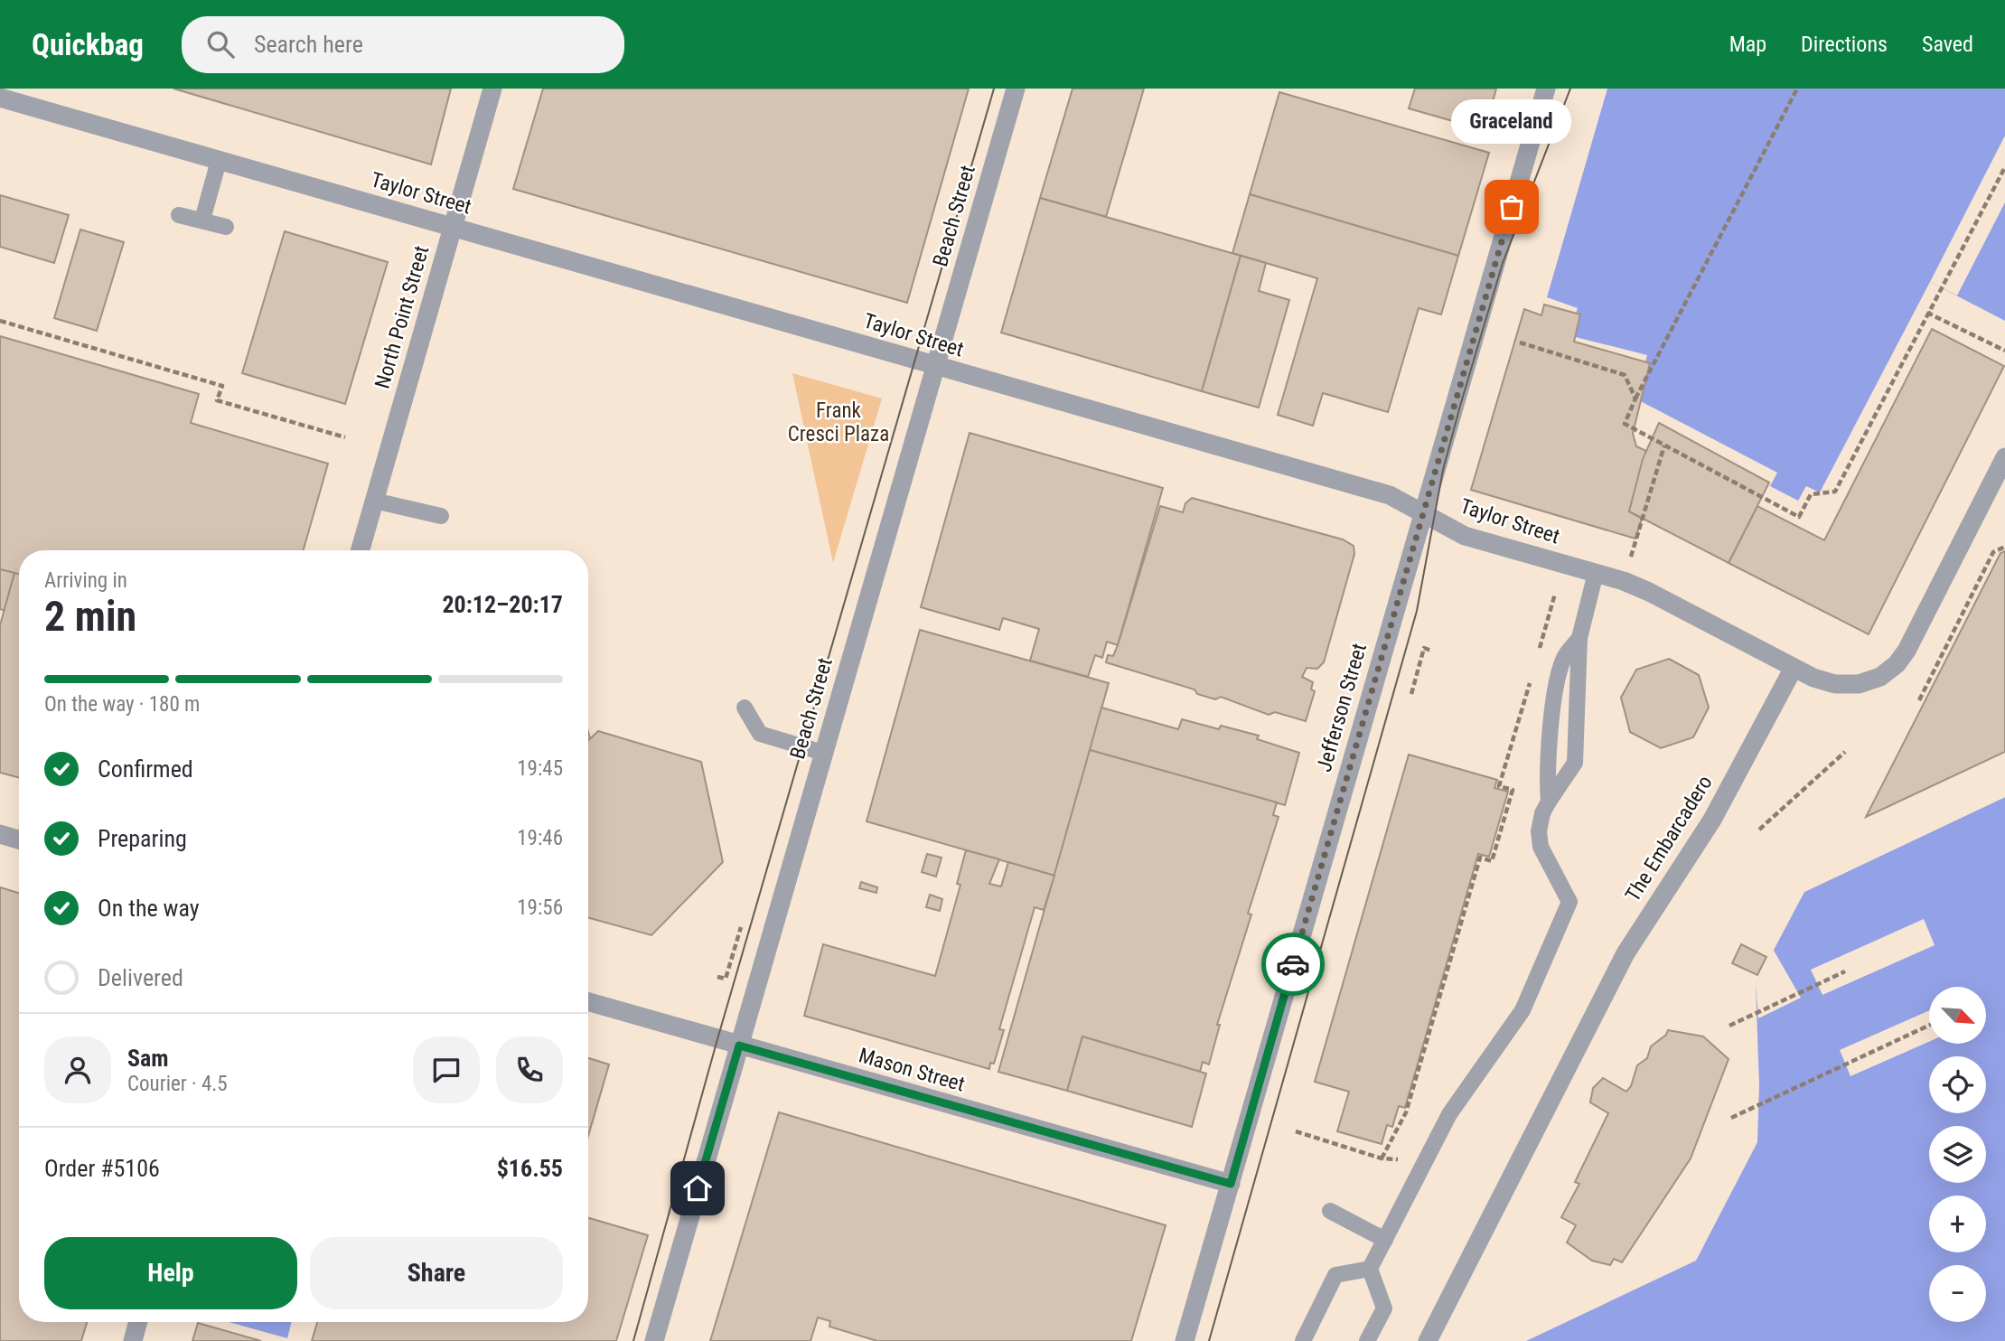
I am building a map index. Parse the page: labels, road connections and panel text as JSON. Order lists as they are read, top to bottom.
{
  "streets": {
    "street": [
      "Taylor Street",
      "Beach Street",
      "North Point Street",
      "Jefferson Street",
      "The Embarcadero",
      "Mason Street"
    ]
  },
  "crossings": [
    ["Taylor Street", "Beach Street"],
    ["Taylor Street", "North Point Street"],
    ["Taylor Street", "Jefferson Street"],
    ["Taylor Street", "The Embarcadero"],
    ["Beach Street", "Mason Street"],
    ["Jefferson Street", "Mason Street"]
  ],
  "parks": ["Frank Cresci Plaza"],
  "places": ["Graceland"],
  "north": "bottom right",
  "page": {
    "header": "Quickbag",
    "search": "Search here",
    "nav": ["Map", "Directions", "Saved"],
    "bubble": "Graceland",
    "heading": ["2 min", "Arriving in", "20:12–20:17"],
    "panel": [
      "Sam",
      "Courier · 4.5",
      "Order #5106",
      "$16.55"
    ],
    "bar": "On the way · 180 m",
    "list": [
      ["Confirmed", "19:45"],
      ["Preparing", "19:46"],
      ["On the way", "19:56"],
      "Delivered"
    ],
    "map_buttons": ["+", "−"],
    "buttons": ["Help", "Share"]
  }
}
